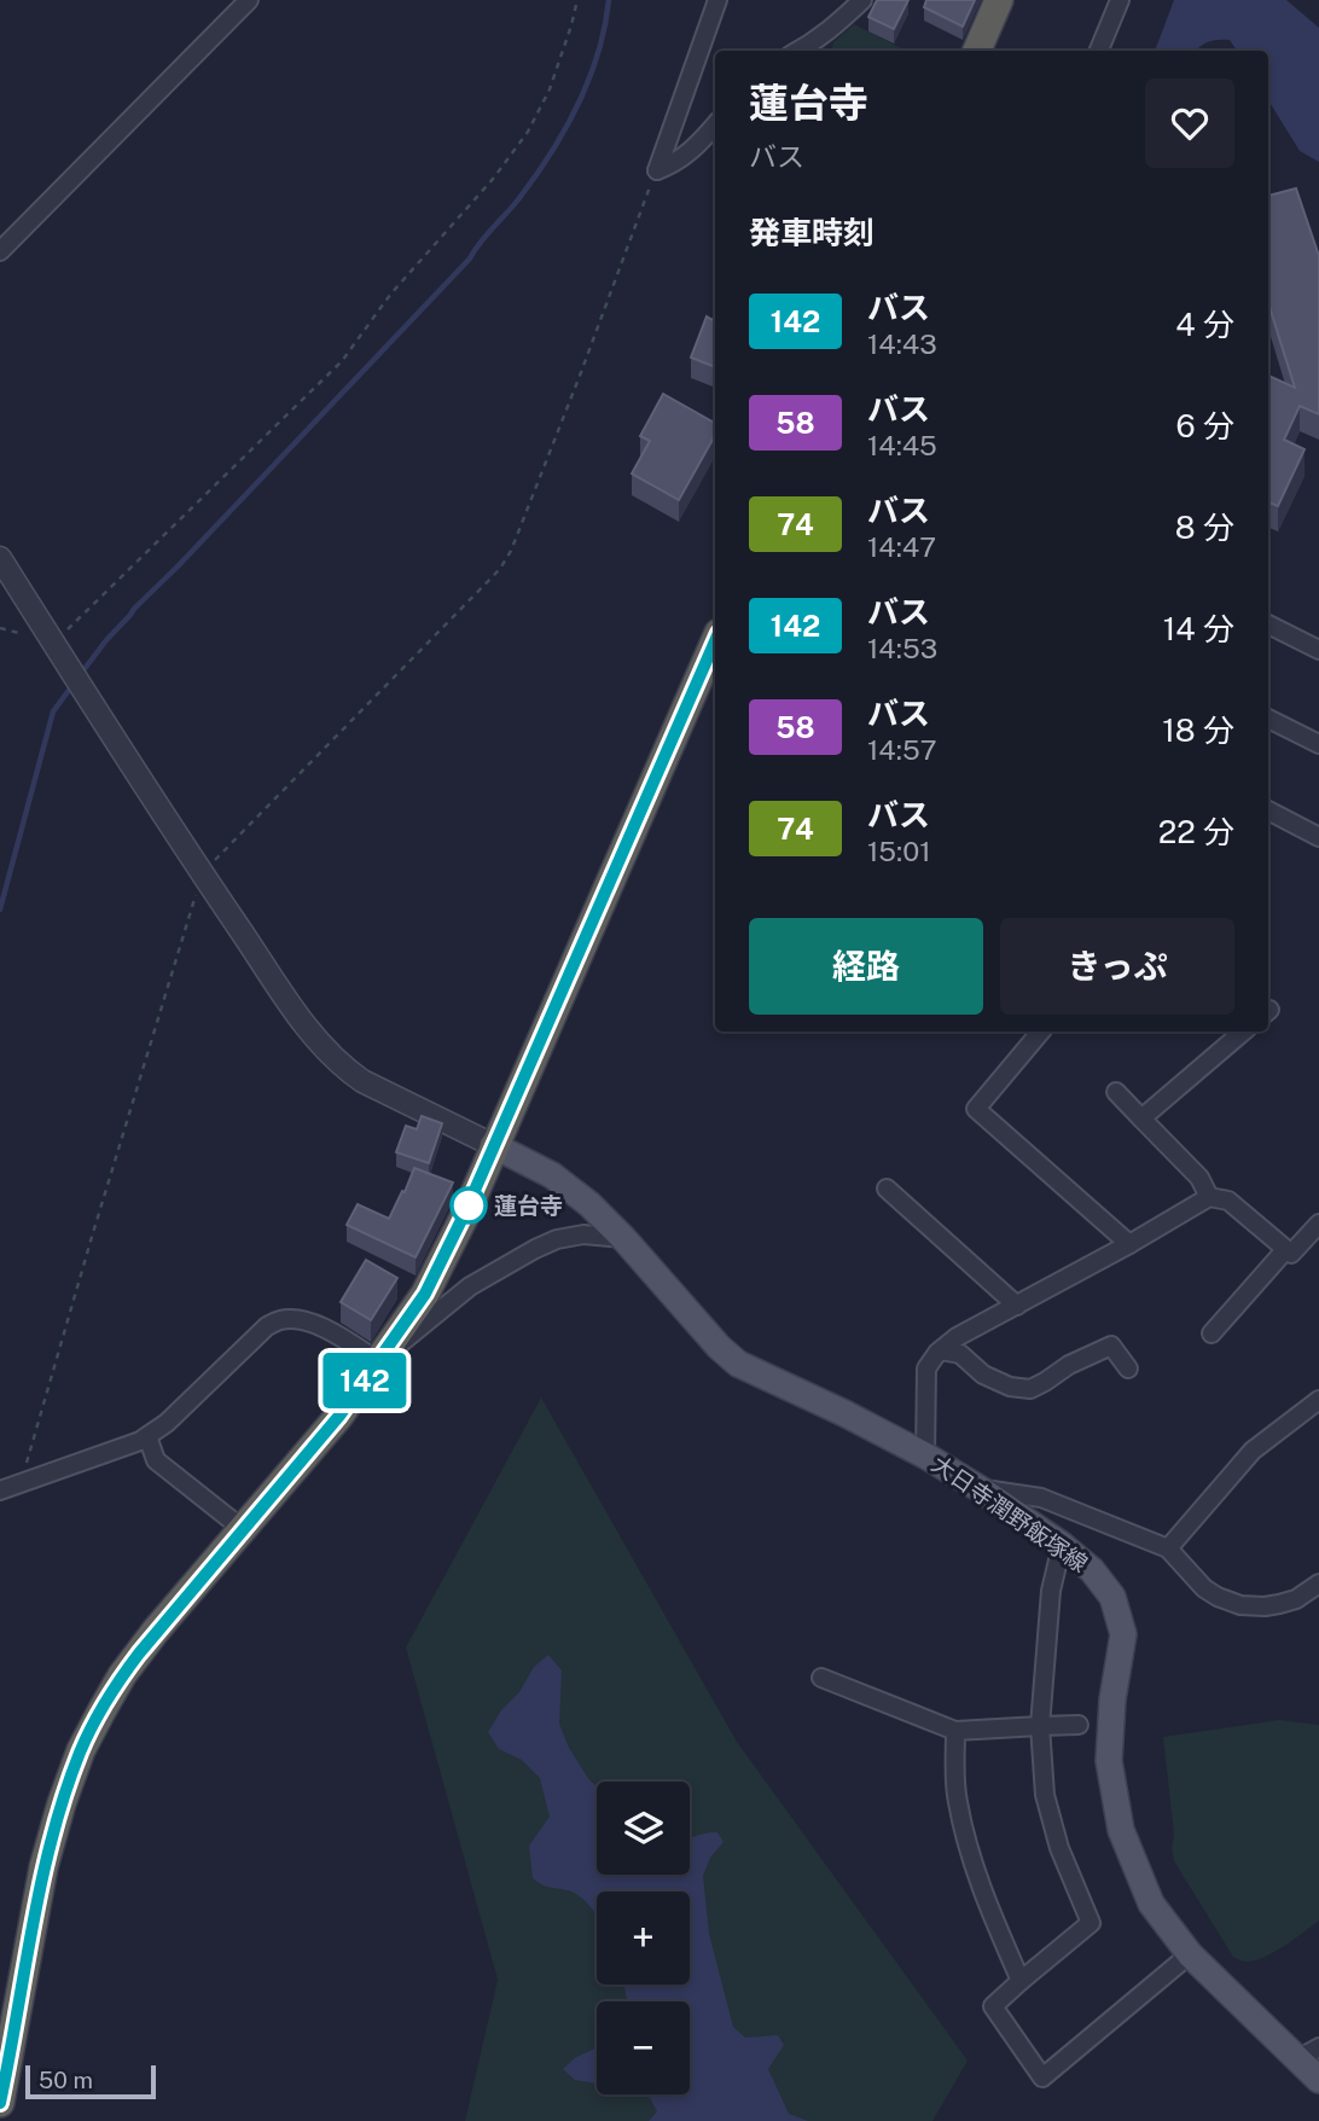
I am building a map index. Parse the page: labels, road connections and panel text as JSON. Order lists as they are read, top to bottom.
{
  "streets": {
    "main road": ["大日寺潤野飯塚線"]
  },
  "places": ["蓮台寺"],
  "lines": ["bus line 142"],
  "scale_bar": "50 m",
  "page": {
    "on_map": "142",
    "heading": [
      ["蓮台寺", "バス"],
      "発車時刻"
    ],
    "list": [
      {
        "mark": "142",
        "name": "バス",
        "note": "14:43",
        "value": "4 分"
      },
      {
        "mark": "58",
        "name": "バス",
        "note": "14:45",
        "value": "6 分"
      },
      {
        "mark": "74",
        "name": "バス",
        "note": "14:47",
        "value": "8 分"
      },
      {
        "mark": "142",
        "name": "バス",
        "note": "14:53",
        "value": "14 分"
      },
      {
        "mark": "58",
        "name": "バス",
        "note": "14:57",
        "value": "18 分"
      },
      {
        "mark": "74",
        "name": "バス",
        "note": "15:01",
        "value": "22 分"
      }
    ],
    "buttons": ["経路", "きっぷ"],
    "map_buttons": ["+", "−"],
    "scale": "50 m"
  }
}
